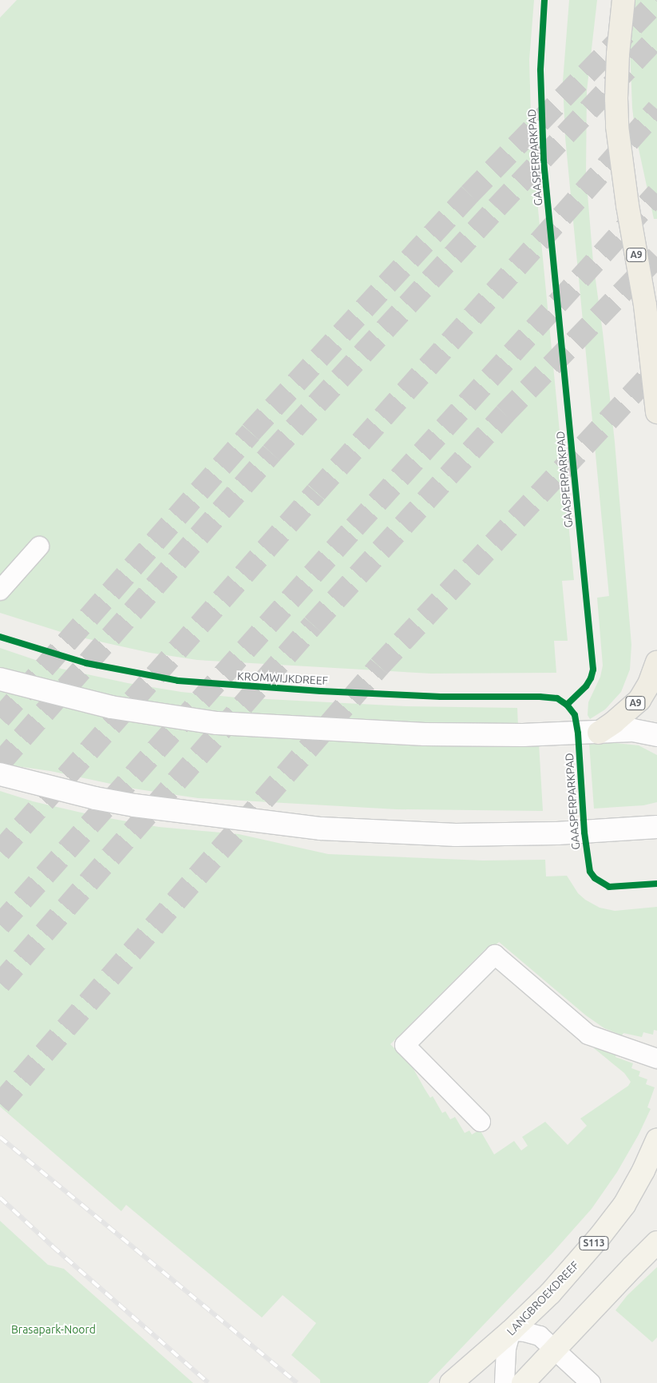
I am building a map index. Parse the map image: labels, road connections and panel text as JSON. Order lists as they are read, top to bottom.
{
  "streets": {
    "highway": ["A9"],
    "main road": ["S113", "LANGBROEKDREEF"],
    "cycle path": ["GAASPERPARKPAD", "KROMWIJKDREEF"]
  },
  "parks": ["Brasapark-Noord"]
}
